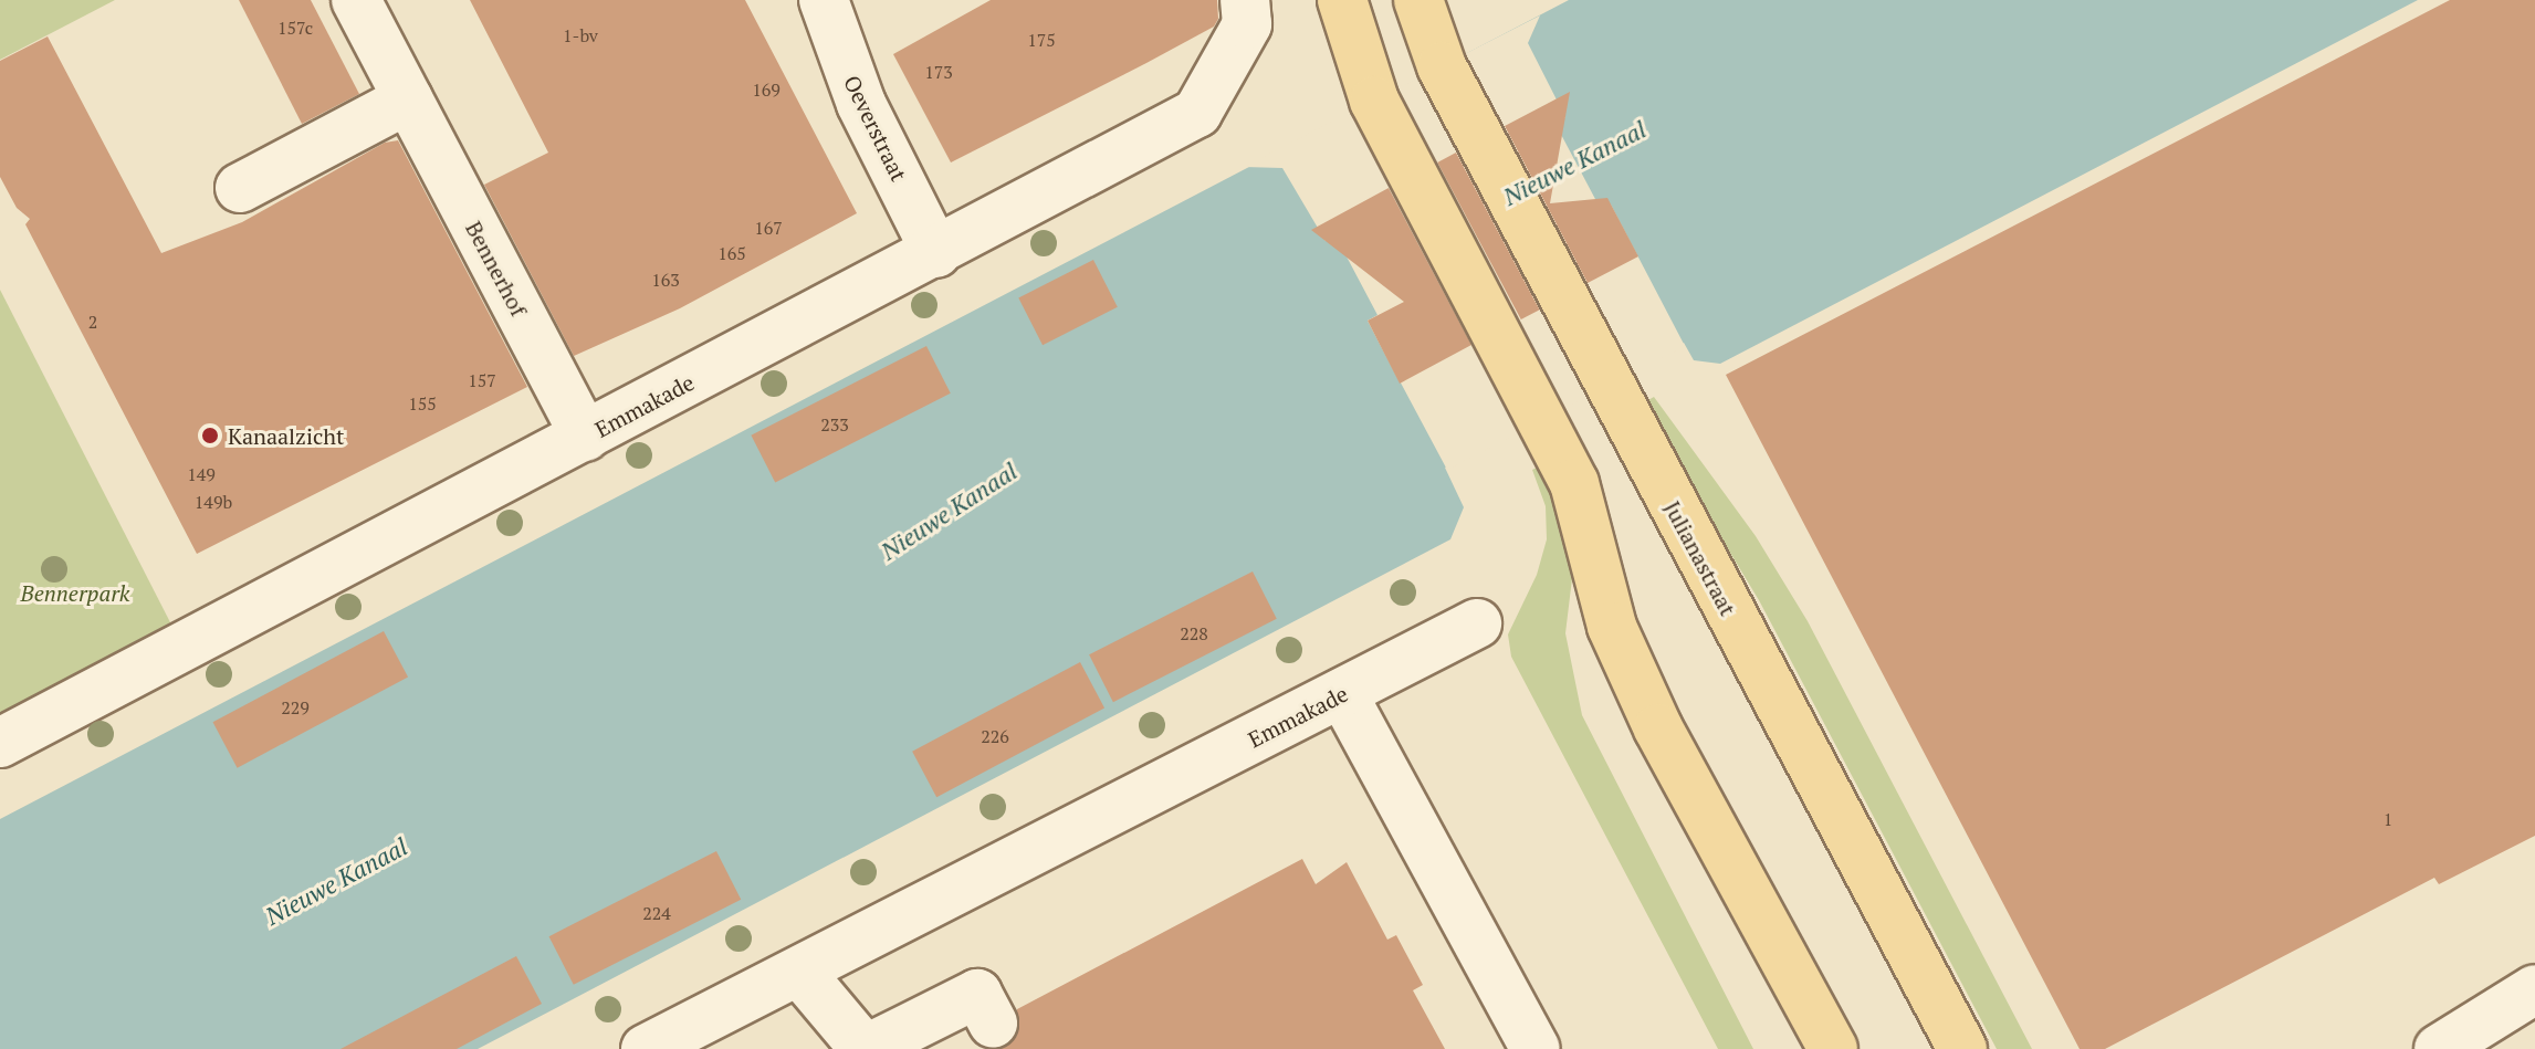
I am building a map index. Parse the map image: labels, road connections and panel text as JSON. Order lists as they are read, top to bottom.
{
  "streets": {
    "main road": ["Julianastraat"],
    "street": ["Oeverstraat", "Bennerhof", "Emmakade"]
  },
  "crossings": [
    ["Oeverstraat", "Emmakade"],
    ["Bennerhof", "Emmakade"]
  ],
  "water": ["Nieuwe Kanaal"],
  "parks": ["Bennerpark"],
  "places": ["Kanaalzicht"],
  "house_numbers": [
    "157c",
    "1-bv",
    "175",
    "173",
    "169",
    "167",
    "165",
    "163",
    "2",
    "157",
    "155",
    "233",
    "149",
    "149b",
    "228",
    "229",
    "226",
    "1",
    "224"
  ]
}
